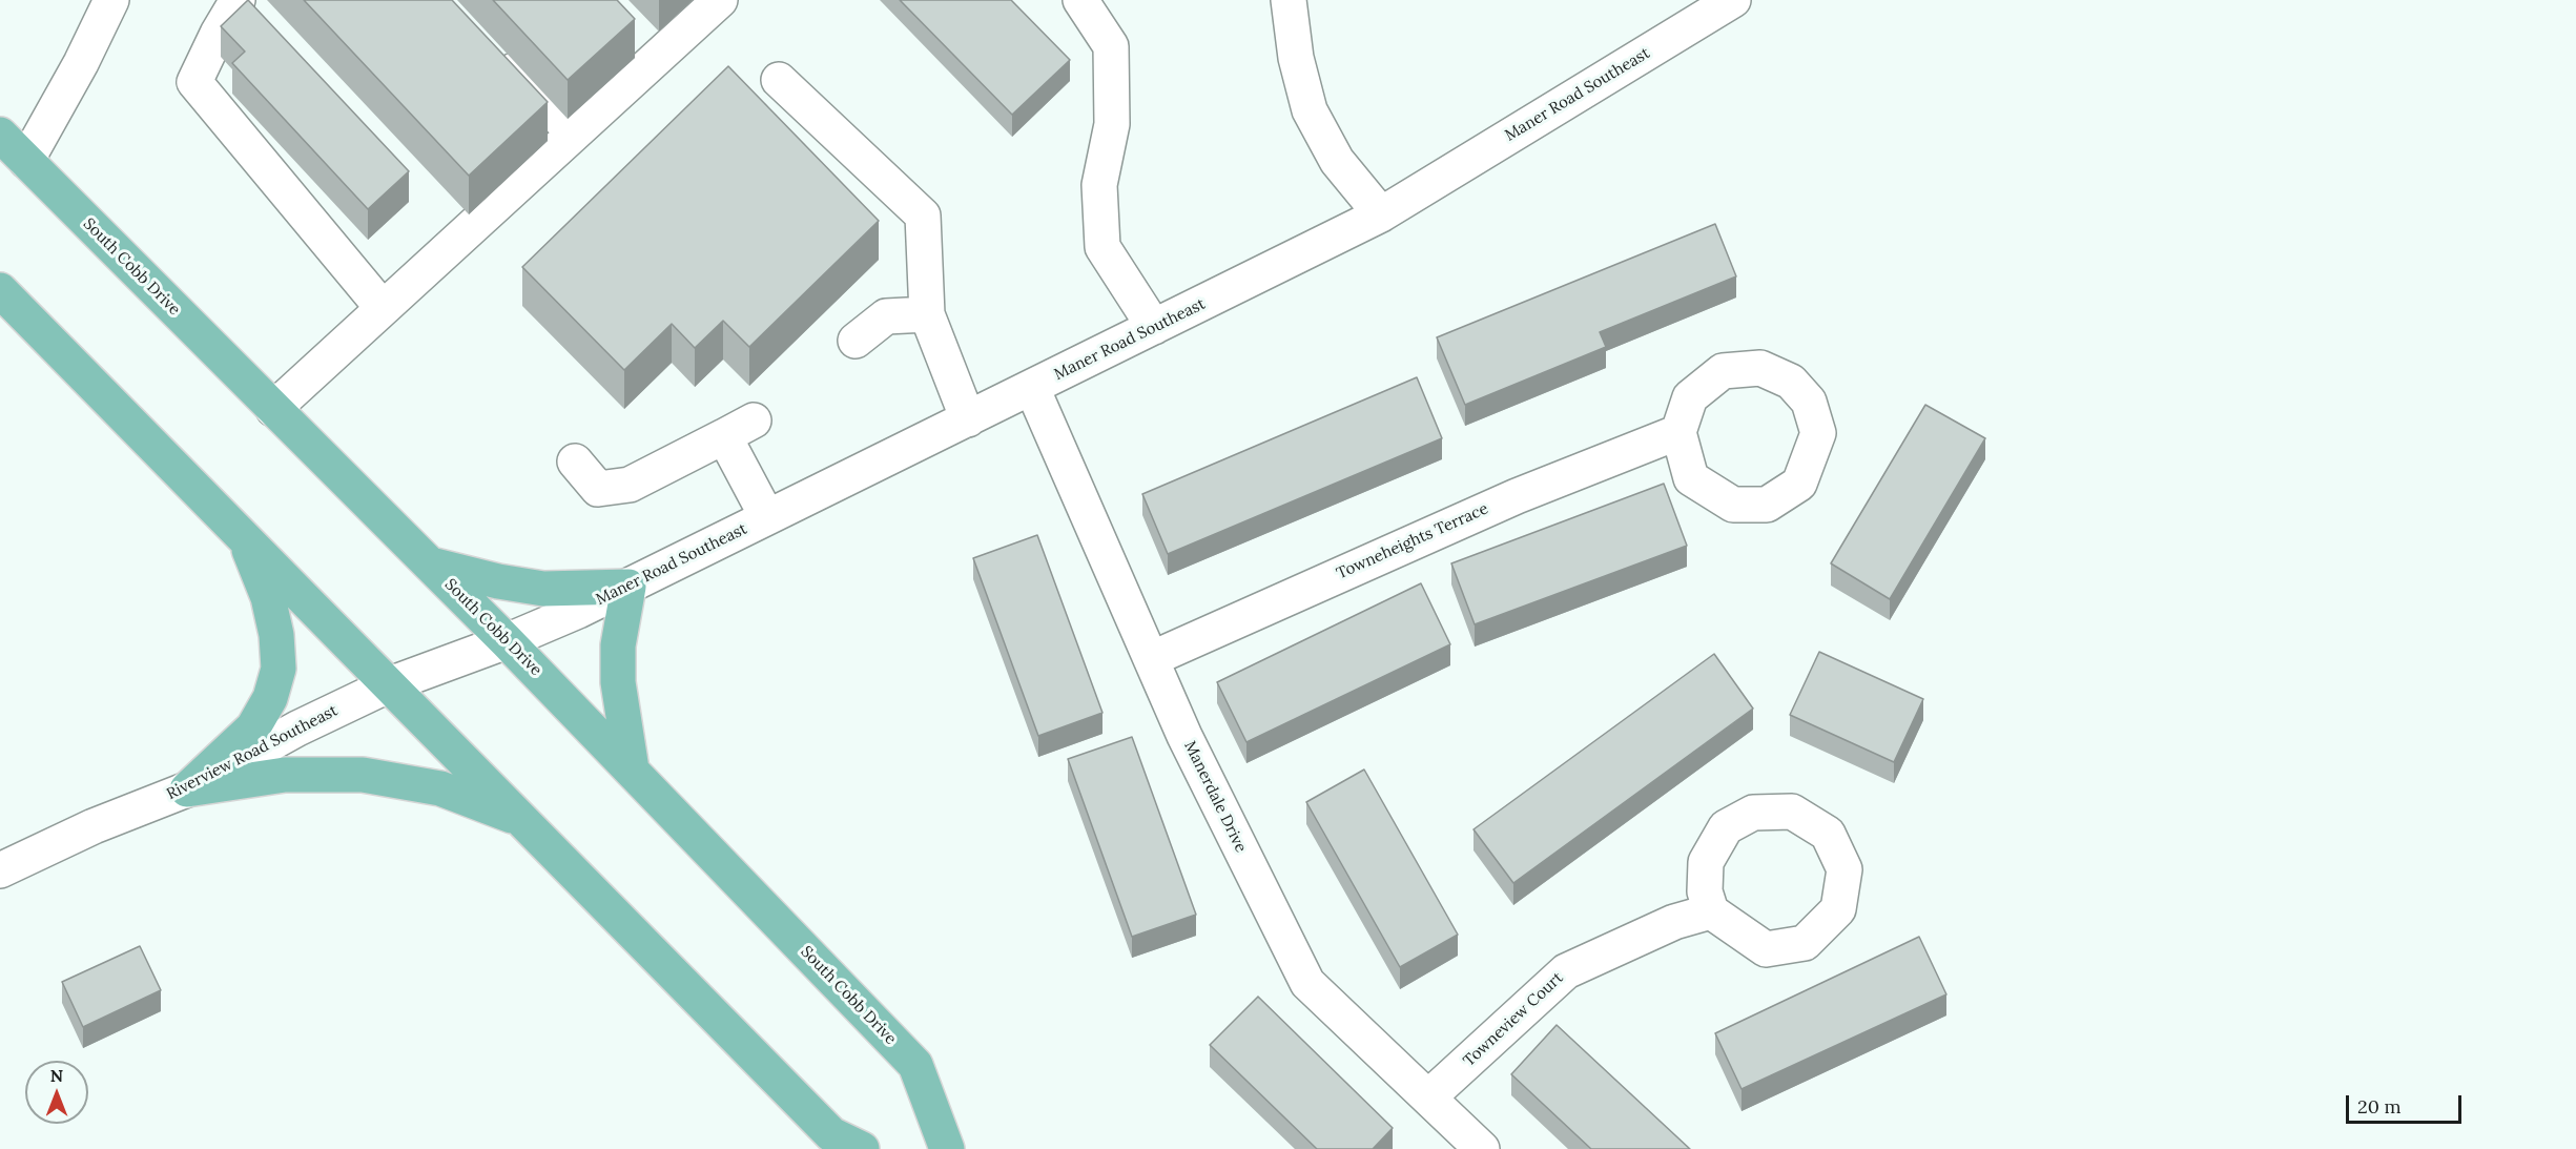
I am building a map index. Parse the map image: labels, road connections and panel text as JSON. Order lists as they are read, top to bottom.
{
  "streets": {
    "main road": ["South Cobb Drive"],
    "street": [
      "Maner Road Southeast",
      "Towneheights Terrace",
      "Riverview Road Southeast",
      "Manerdale Drive",
      "Towneview Court"
    ]
  },
  "crossings": [
    ["Maner Road Southeast", "South Cobb Drive"],
    ["Maner Road Southeast", "Riverview Road Southeast"],
    ["Maner Road Southeast", "Manerdale Drive"],
    ["South Cobb Drive", "Riverview Road Southeast"],
    ["Towneheights Terrace", "Manerdale Drive"],
    ["Manerdale Drive", "Towneview Court"]
  ],
  "scale_bar": "20 m",
  "north": "top"
}
